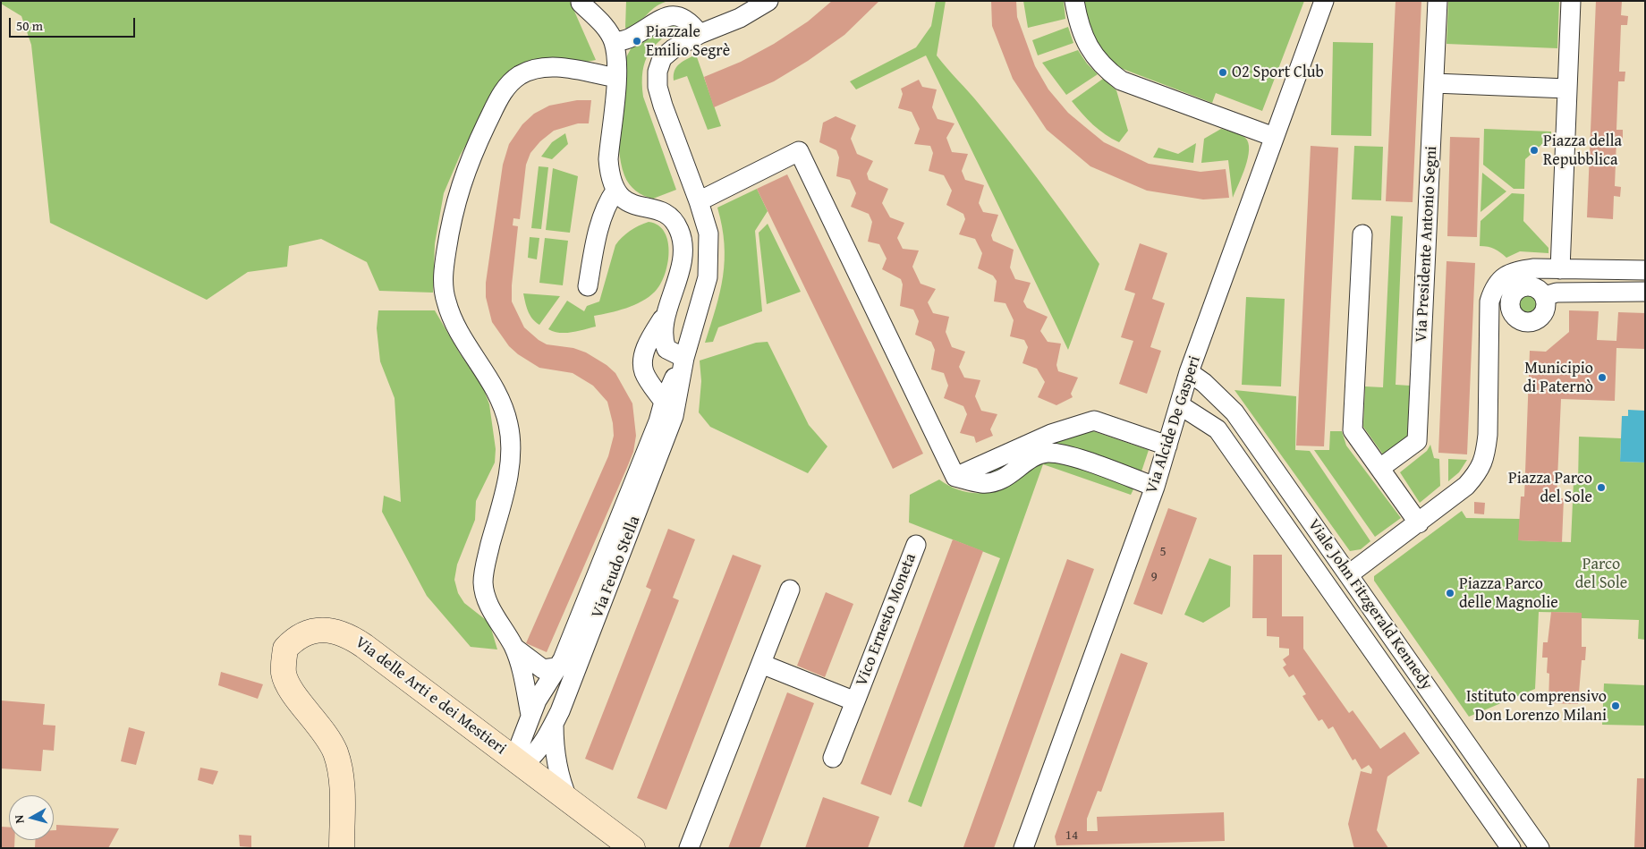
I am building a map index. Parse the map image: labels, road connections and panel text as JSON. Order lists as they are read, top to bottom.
{
  "streets": {
    "street": [
      "Via Presidente Antonio Segni",
      "Via Alcide De Gasperi",
      "Via Feudo Stella",
      "Viale John Fitzgerald Kennedy",
      "Vico Ernesto Moneta",
      "Via delle Arti e dei Mestieri"
    ]
  },
  "crossings": [
    ["Via Alcide De Gasperi", "Viale John Fitzgerald Kennedy"],
    ["Via Feudo Stella", "Via delle Arti e dei Mestieri"]
  ],
  "parks": ["Parco del Sole"],
  "places": [
    "Piazzale Emilio Segrè",
    "O2 Sport Club",
    "Piazza della Repubblica",
    "Municipio di Paternò",
    "Piazza Parco del Sole",
    "Piazza Parco delle Magnolie",
    "Istituto comprensivo Don Lorenzo Milani"
  ],
  "house_numbers": ["5", "9", "14"],
  "scale_bar": "50 m",
  "north": "left"
}
